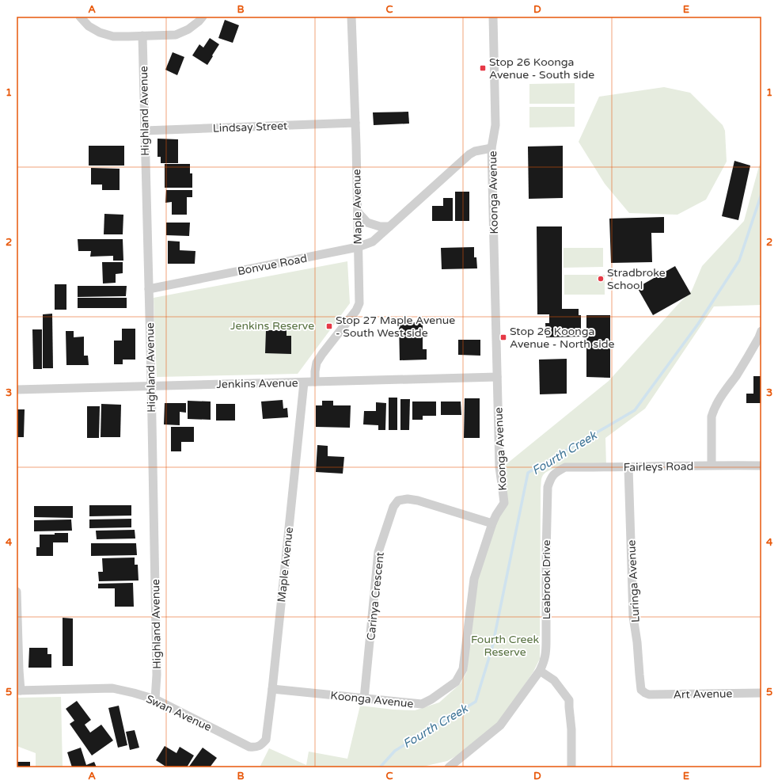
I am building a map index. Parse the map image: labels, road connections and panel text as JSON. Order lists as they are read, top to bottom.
{
  "streets": {
    "street": [
      "Highland Avenue",
      "Lindsay Street",
      "Koonga Avenue",
      "Maple Avenue",
      "Bonvue Road",
      "Jenkins Avenue",
      "Fairleys Road",
      "Leabrook Drive",
      "Luringa Avenue",
      "Carinya Crescent",
      "Art Avenue",
      "Swan Avenue"
    ]
  },
  "crossings": [
    ["Highland Avenue", "Lindsay Street"],
    ["Highland Avenue", "Bonvue Road"],
    ["Highland Avenue", "Jenkins Avenue"],
    ["Highland Avenue", "Swan Avenue"],
    ["Lindsay Street", "Maple Avenue"],
    ["Koonga Avenue", "Maple Avenue"],
    ["Koonga Avenue", "Bonvue Road"],
    ["Koonga Avenue", "Jenkins Avenue"],
    ["Koonga Avenue", "Carinya Crescent"],
    ["Maple Avenue", "Bonvue Road"],
    ["Maple Avenue", "Jenkins Avenue"],
    ["Maple Avenue", "Swan Avenue"],
    ["Fairleys Road", "Leabrook Drive"],
    ["Fairleys Road", "Luringa Avenue"],
    ["Luringa Avenue", "Art Avenue"]
  ],
  "water": ["Fourth Creek"],
  "parks": ["Jenkins Reserve", "Fourth Creek Reserve"],
  "places": {
    "transit": ["Stop 26 Koonga Avenue - South side", "Stop 27 Maple Avenue - South West side", "Stop 26 Koonga Avenue - North side"],
    "other": ["Stradbroke School"]
  },
  "grid": {
    "columns": [
      "A",
      "B",
      "C",
      "D",
      "E"
    ],
    "rows": [
      "1",
      "2",
      "3",
      "4",
      "5"
    ]
  }
}
